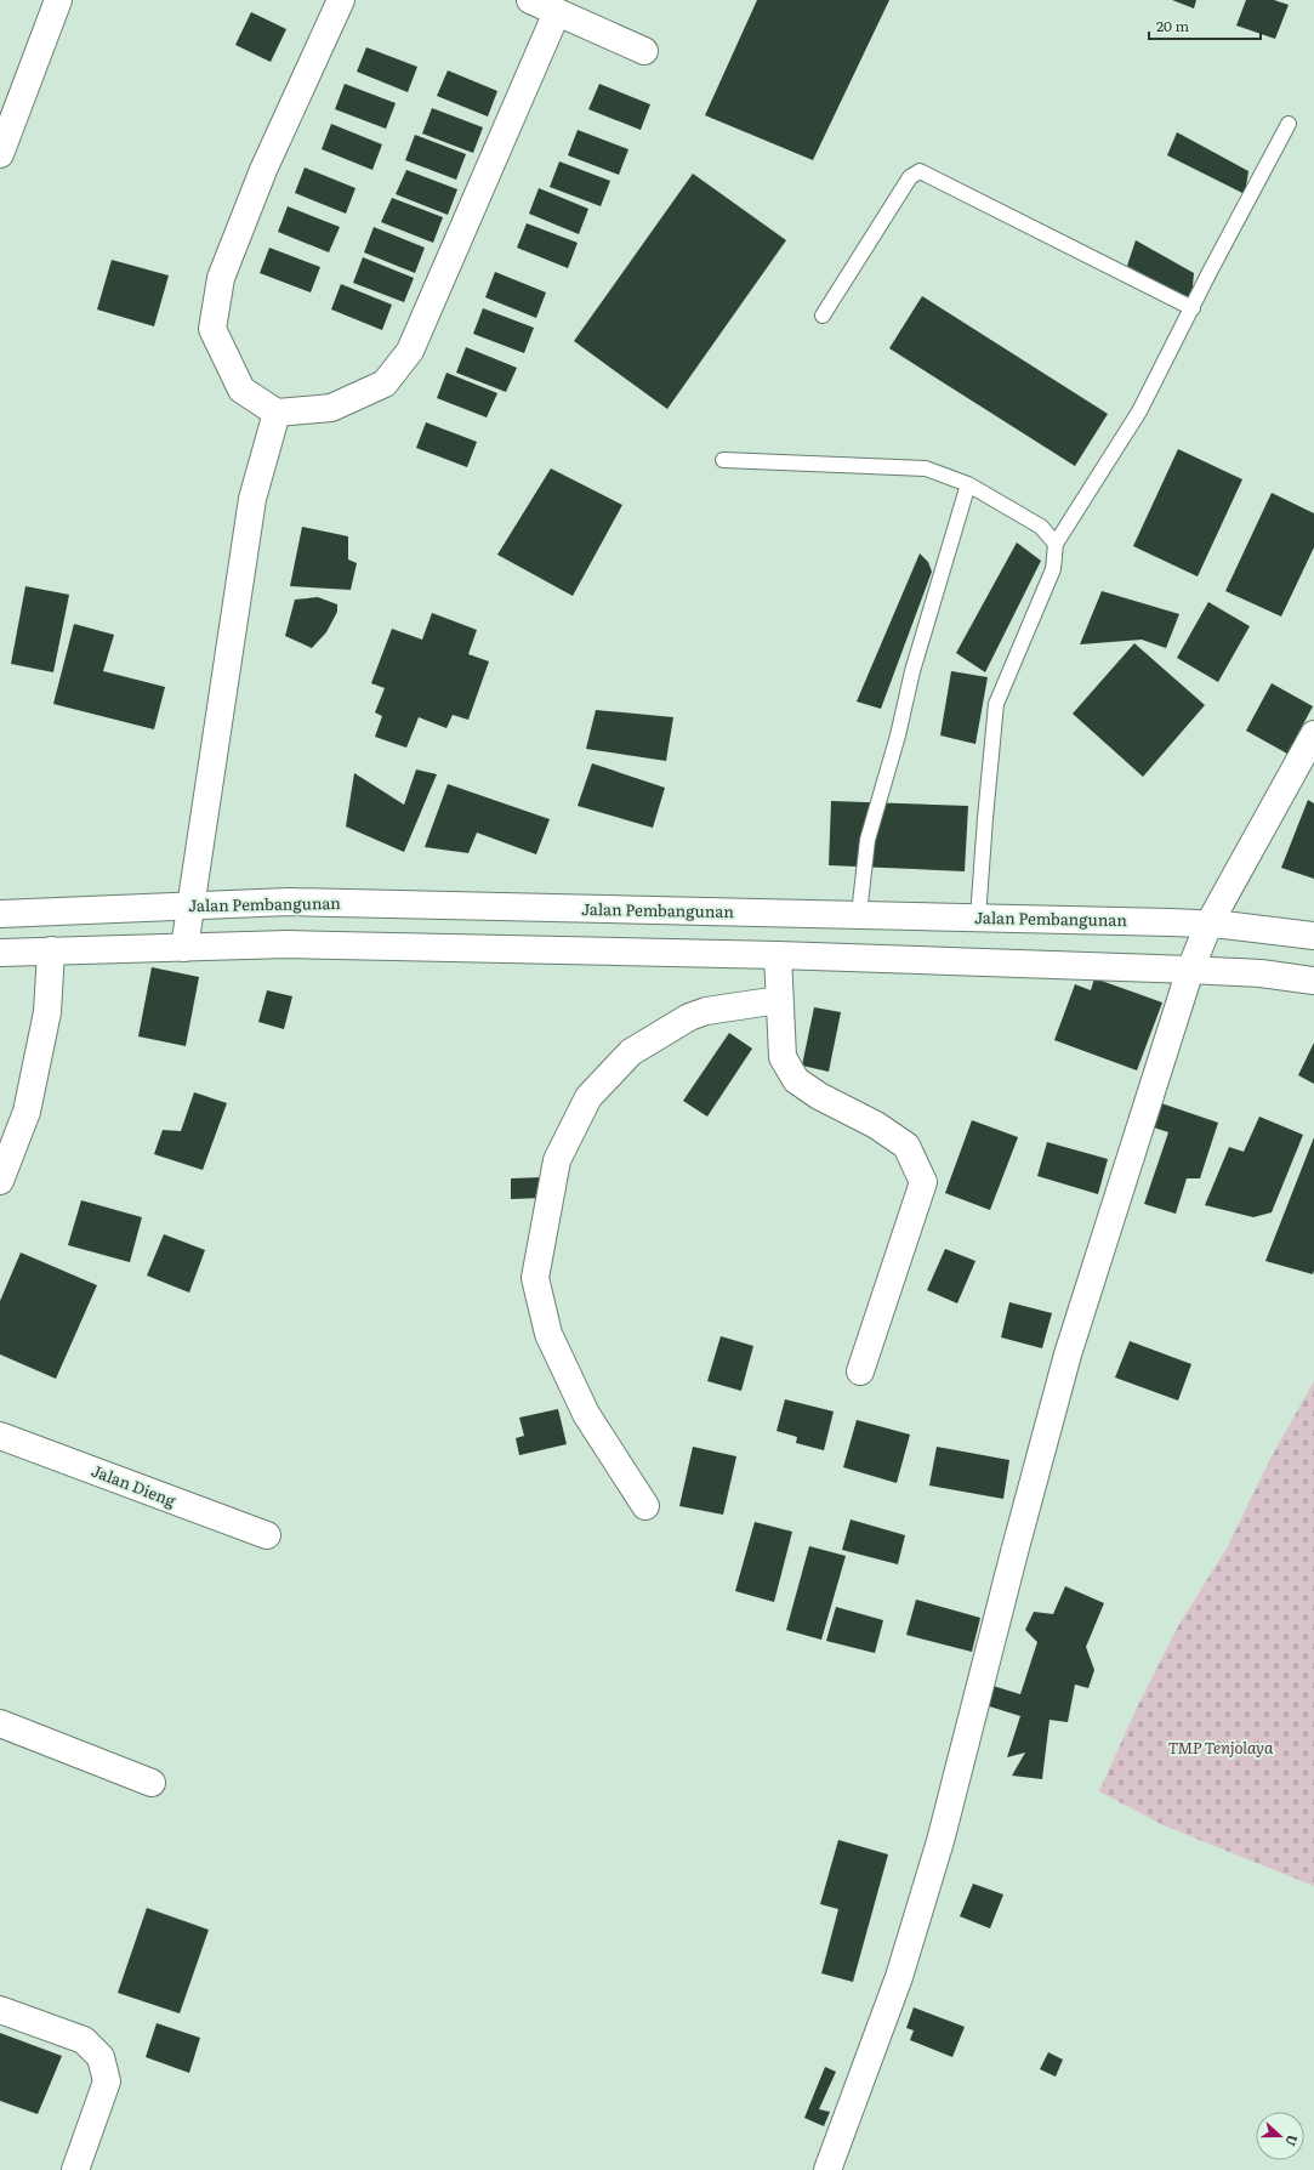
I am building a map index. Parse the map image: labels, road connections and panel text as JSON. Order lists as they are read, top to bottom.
{
  "streets": {
    "street": ["Jalan Pembangunan", "Jalan Dieng"]
  },
  "parks": ["TMP Tenjolaya"],
  "scale_bar": "20 m",
  "north": "right"
}
